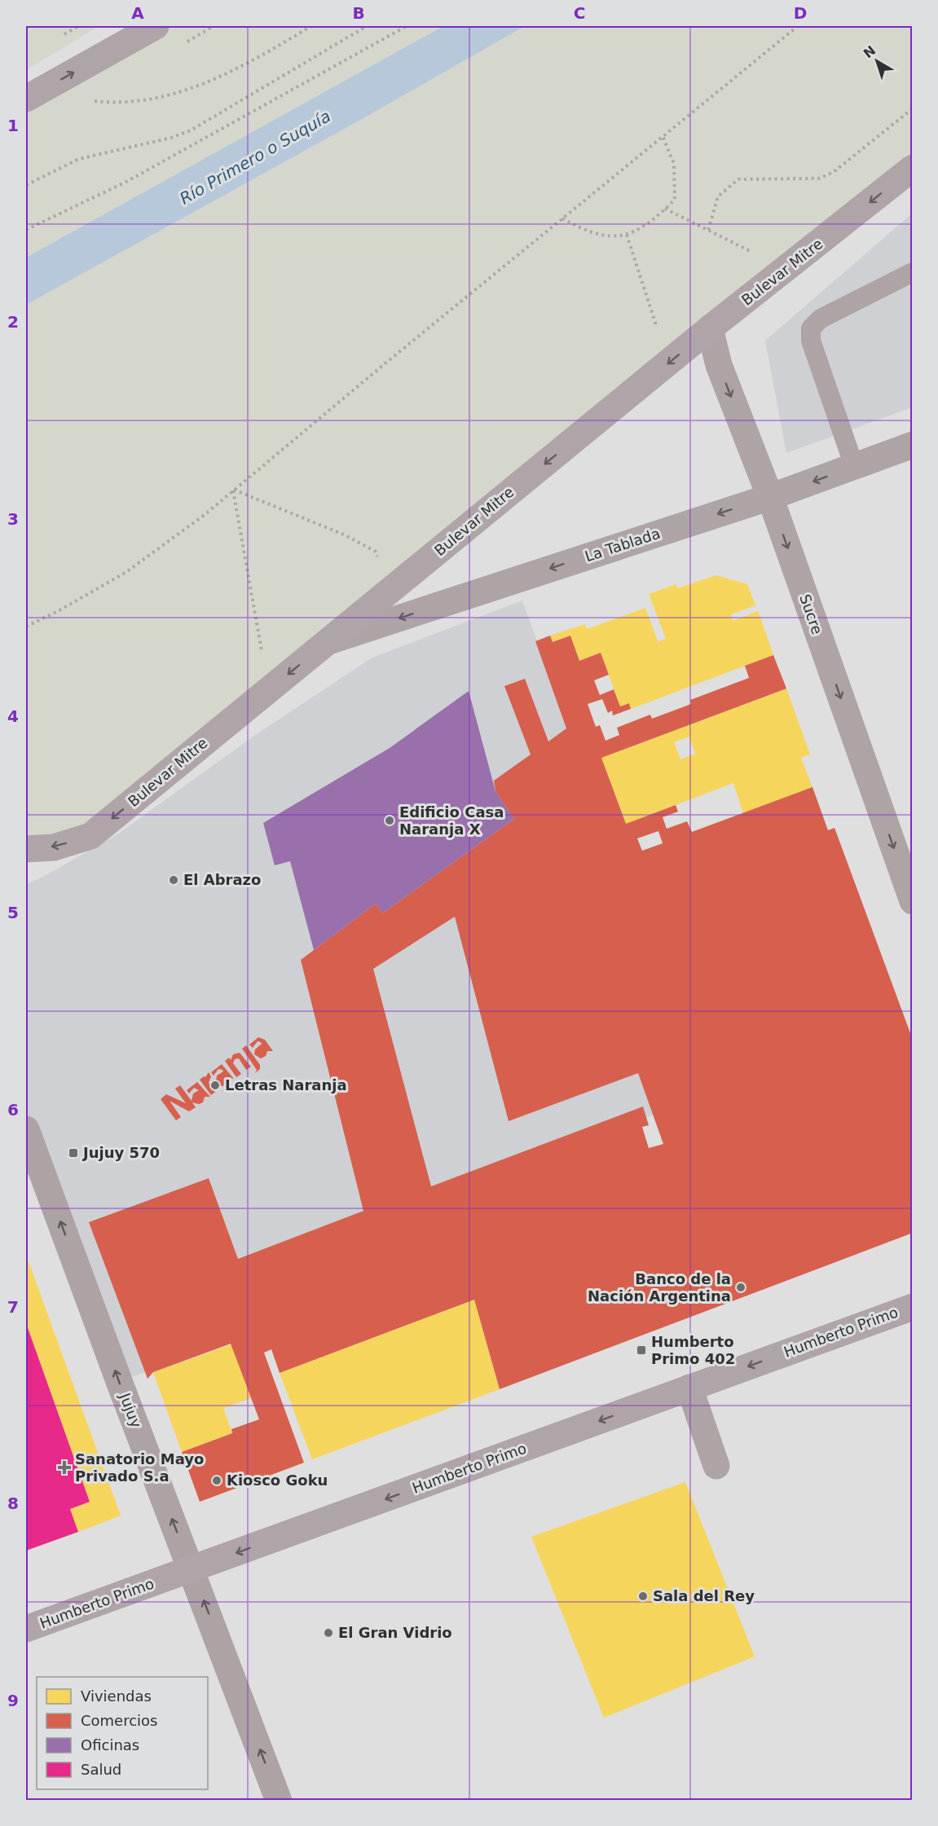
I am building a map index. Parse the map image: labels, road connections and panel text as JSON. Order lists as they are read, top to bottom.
{
  "streets": {
    "main road": ["Bulevar Mitre", "Humberto Primo"],
    "street": ["La Tablada", "Sucre", "Jujuy"]
  },
  "crossings": [
    ["Bulevar Mitre", "La Tablada"],
    ["Bulevar Mitre", "Sucre"],
    ["La Tablada", "Sucre"],
    ["Humberto Primo", "Jujuy"]
  ],
  "one_way": [
    "Bulevar Mitre",
    "La Tablada",
    "Sucre",
    "Humberto Primo",
    "Jujuy"
  ],
  "water": ["Río Primero o Suquía"],
  "places": {
    "other": [
      "Edificio Casa Naranja X",
      "El Abrazo",
      "Letras Naranja",
      "Banco de la Nación Argentina",
      "Kiosco Goku",
      "Sala del Rey",
      "El Gran Vidrio"
    ],
    "transit": ["Jujuy 570", "Humberto Primo 402"],
    "health": ["Sanatorio Mayo Privado S.a"]
  },
  "legend": [
    "Viviendas",
    "Comercios",
    "Oficinas",
    "Salud"
  ],
  "north": "top left",
  "grid": {
    "columns": [
      "A",
      "B",
      "C",
      "D"
    ],
    "rows": [
      "1",
      "2",
      "3",
      "4",
      "5",
      "6",
      "7",
      "8",
      "9"
    ]
  }
}
